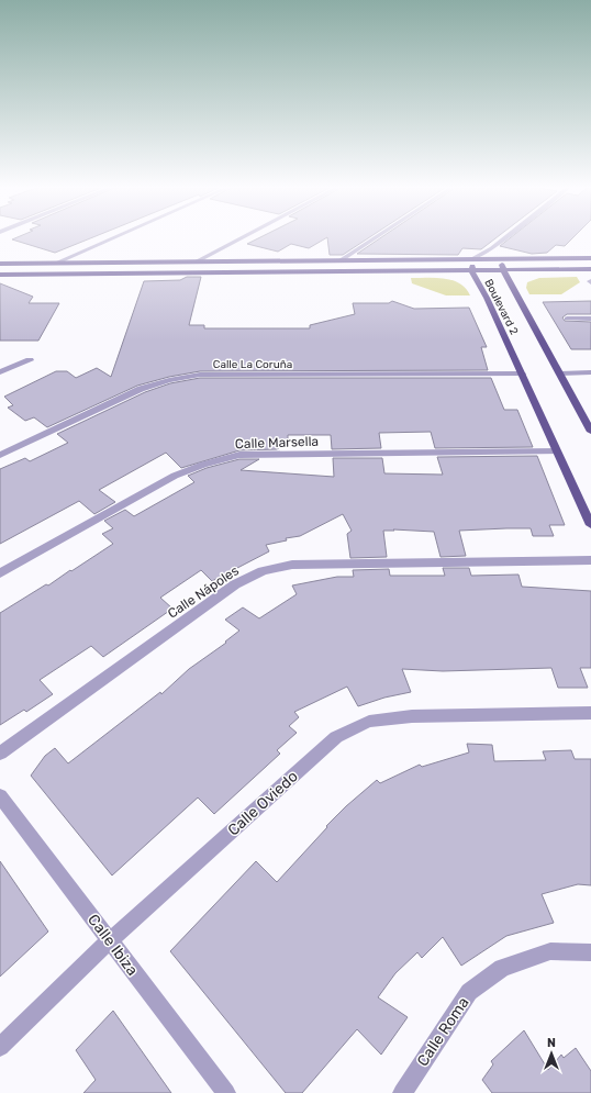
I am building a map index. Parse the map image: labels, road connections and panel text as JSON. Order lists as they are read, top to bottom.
{
  "streets": {
    "main road": ["Boulevard 2"],
    "street": [
      "Calle La Coruña",
      "Calle Marsella",
      "Calle Nápoles",
      "Calle Oviedo",
      "Calle Ibiza",
      "Calle Roma"
    ]
  },
  "crossings": [
    ["Boulevard 2", "Calle La Coruña"],
    ["Boulevard 2", "Calle Marsella"],
    ["Calle Oviedo", "Calle Ibiza"]
  ],
  "north": "top"
}
